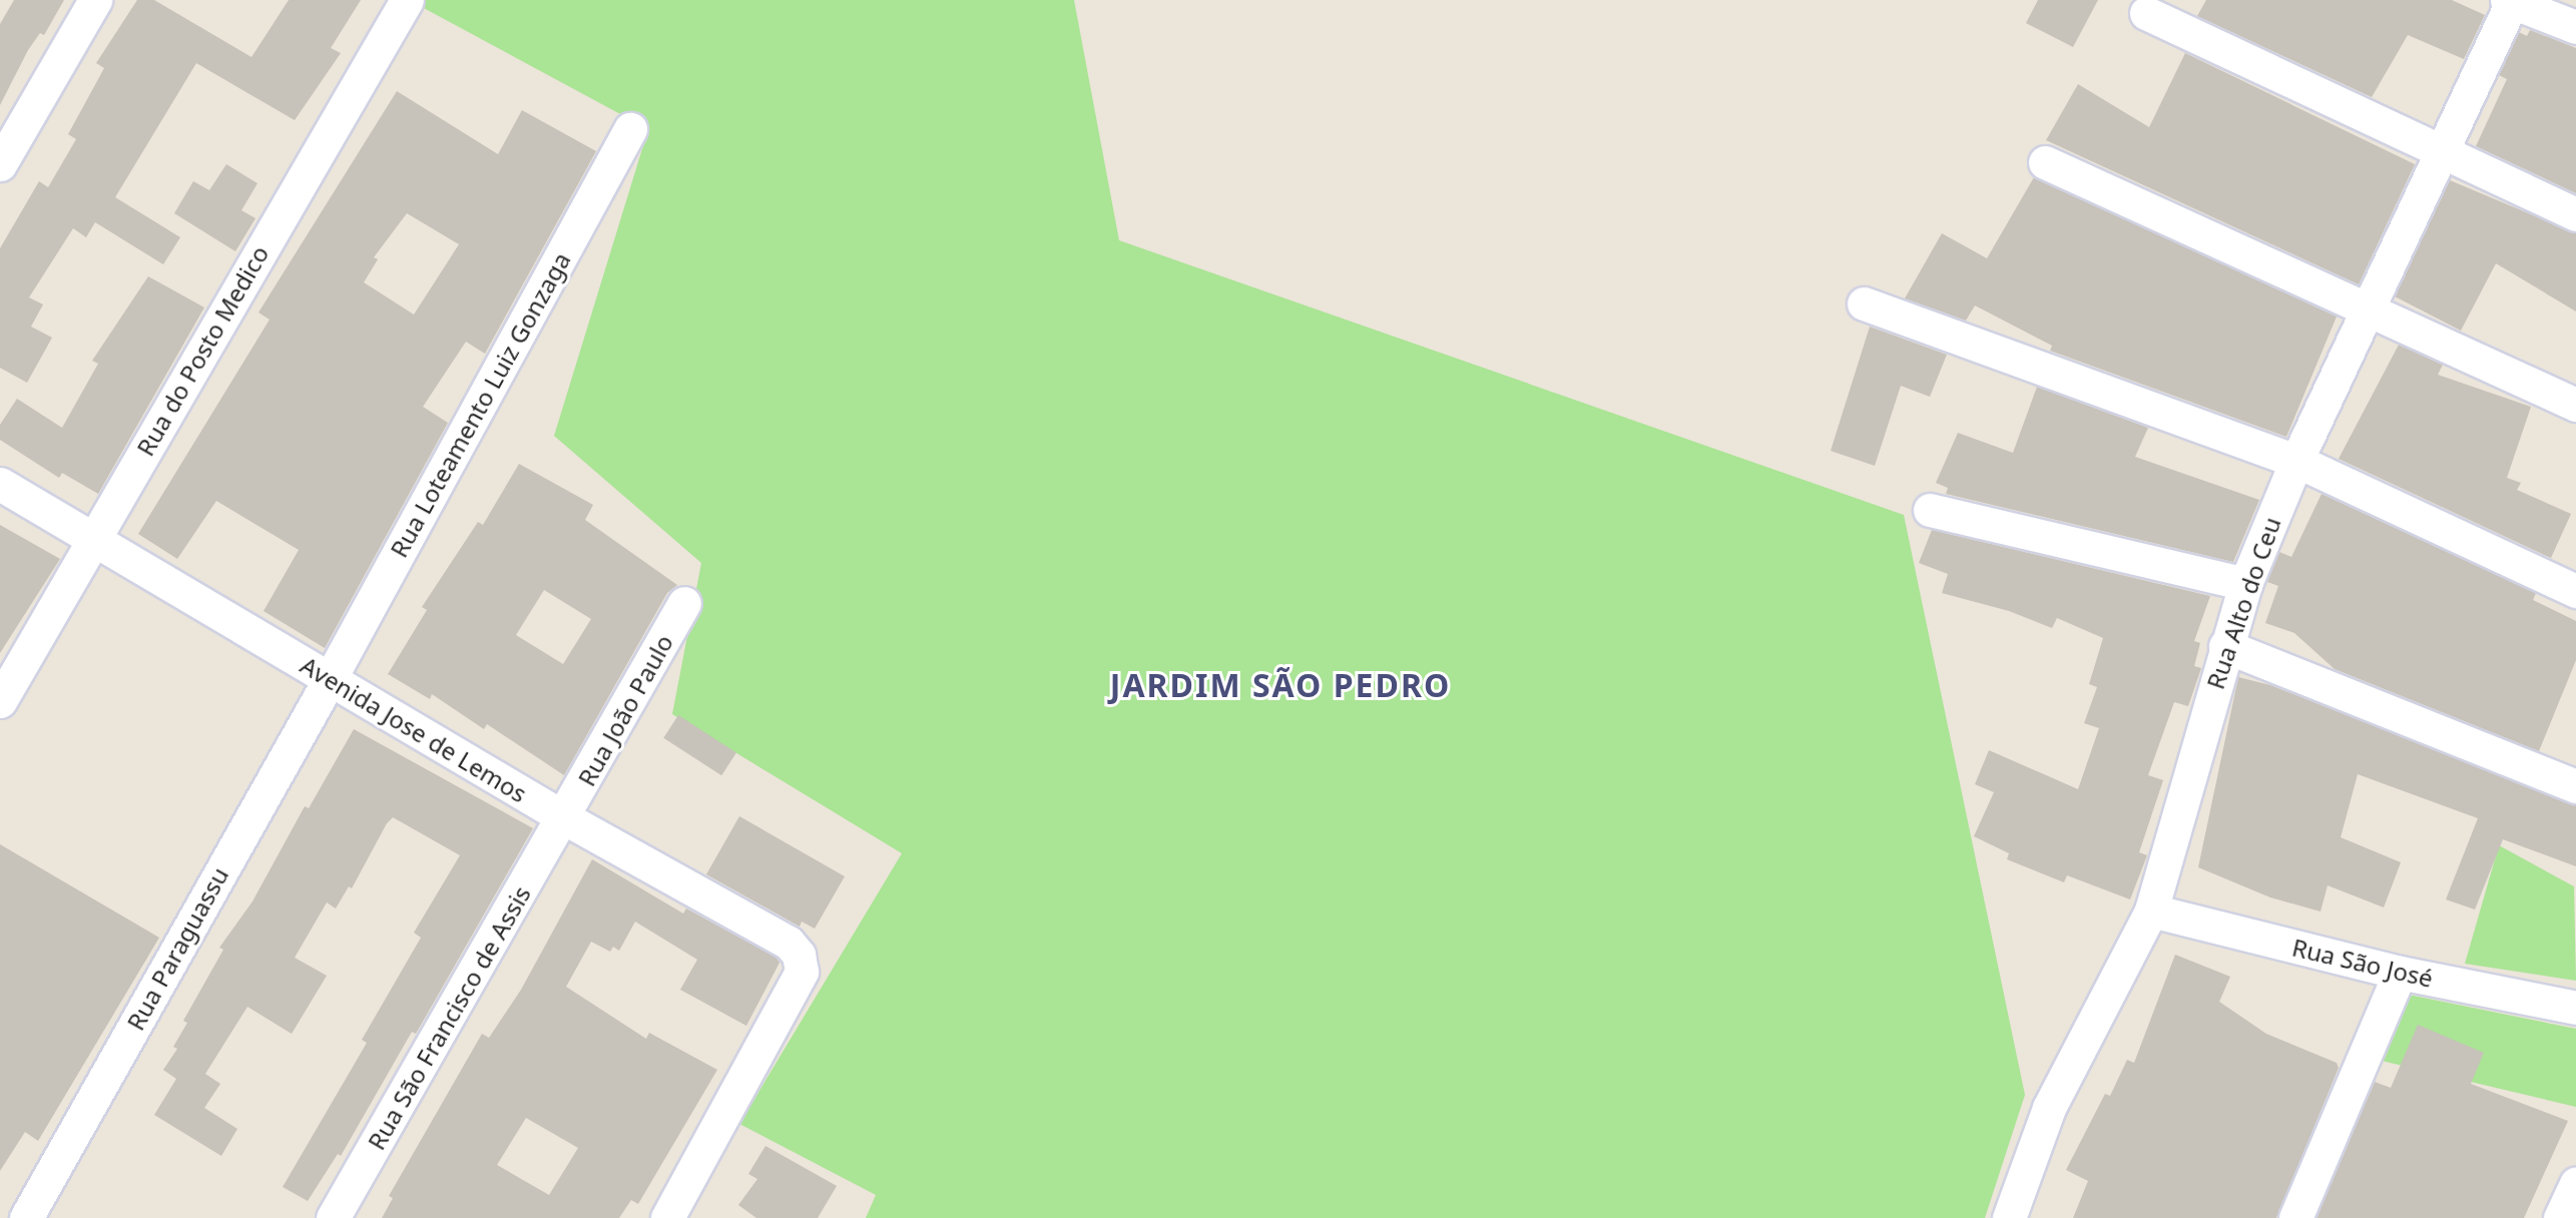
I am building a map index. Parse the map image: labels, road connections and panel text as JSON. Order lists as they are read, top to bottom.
{
  "streets": {
    "street": [
      "Rua do Posto Medico",
      "Rua Loteamento Luiz Gonzaga",
      "Rua Alto do Ceu",
      "Rua João Paulo",
      "Avenida Jose de Lemos",
      "Rua Paraguassu",
      "Rua São José",
      "Rua São Francisco de Assis"
    ]
  },
  "crossings": [
    ["Rua do Posto Medico", "Avenida Jose de Lemos"],
    ["Rua Loteamento Luiz Gonzaga", "Avenida Jose de Lemos"],
    ["Rua Loteamento Luiz Gonzaga", "Rua Paraguassu"],
    ["Rua Alto do Ceu", "Rua São José"],
    ["Rua João Paulo", "Avenida Jose de Lemos"],
    ["Rua João Paulo", "Rua São Francisco de Assis"],
    ["Avenida Jose de Lemos", "Rua Paraguassu"],
    ["Avenida Jose de Lemos", "Rua São Francisco de Assis"]
  ],
  "districts": ["JARDIM SÃO PEDRO"]
}
